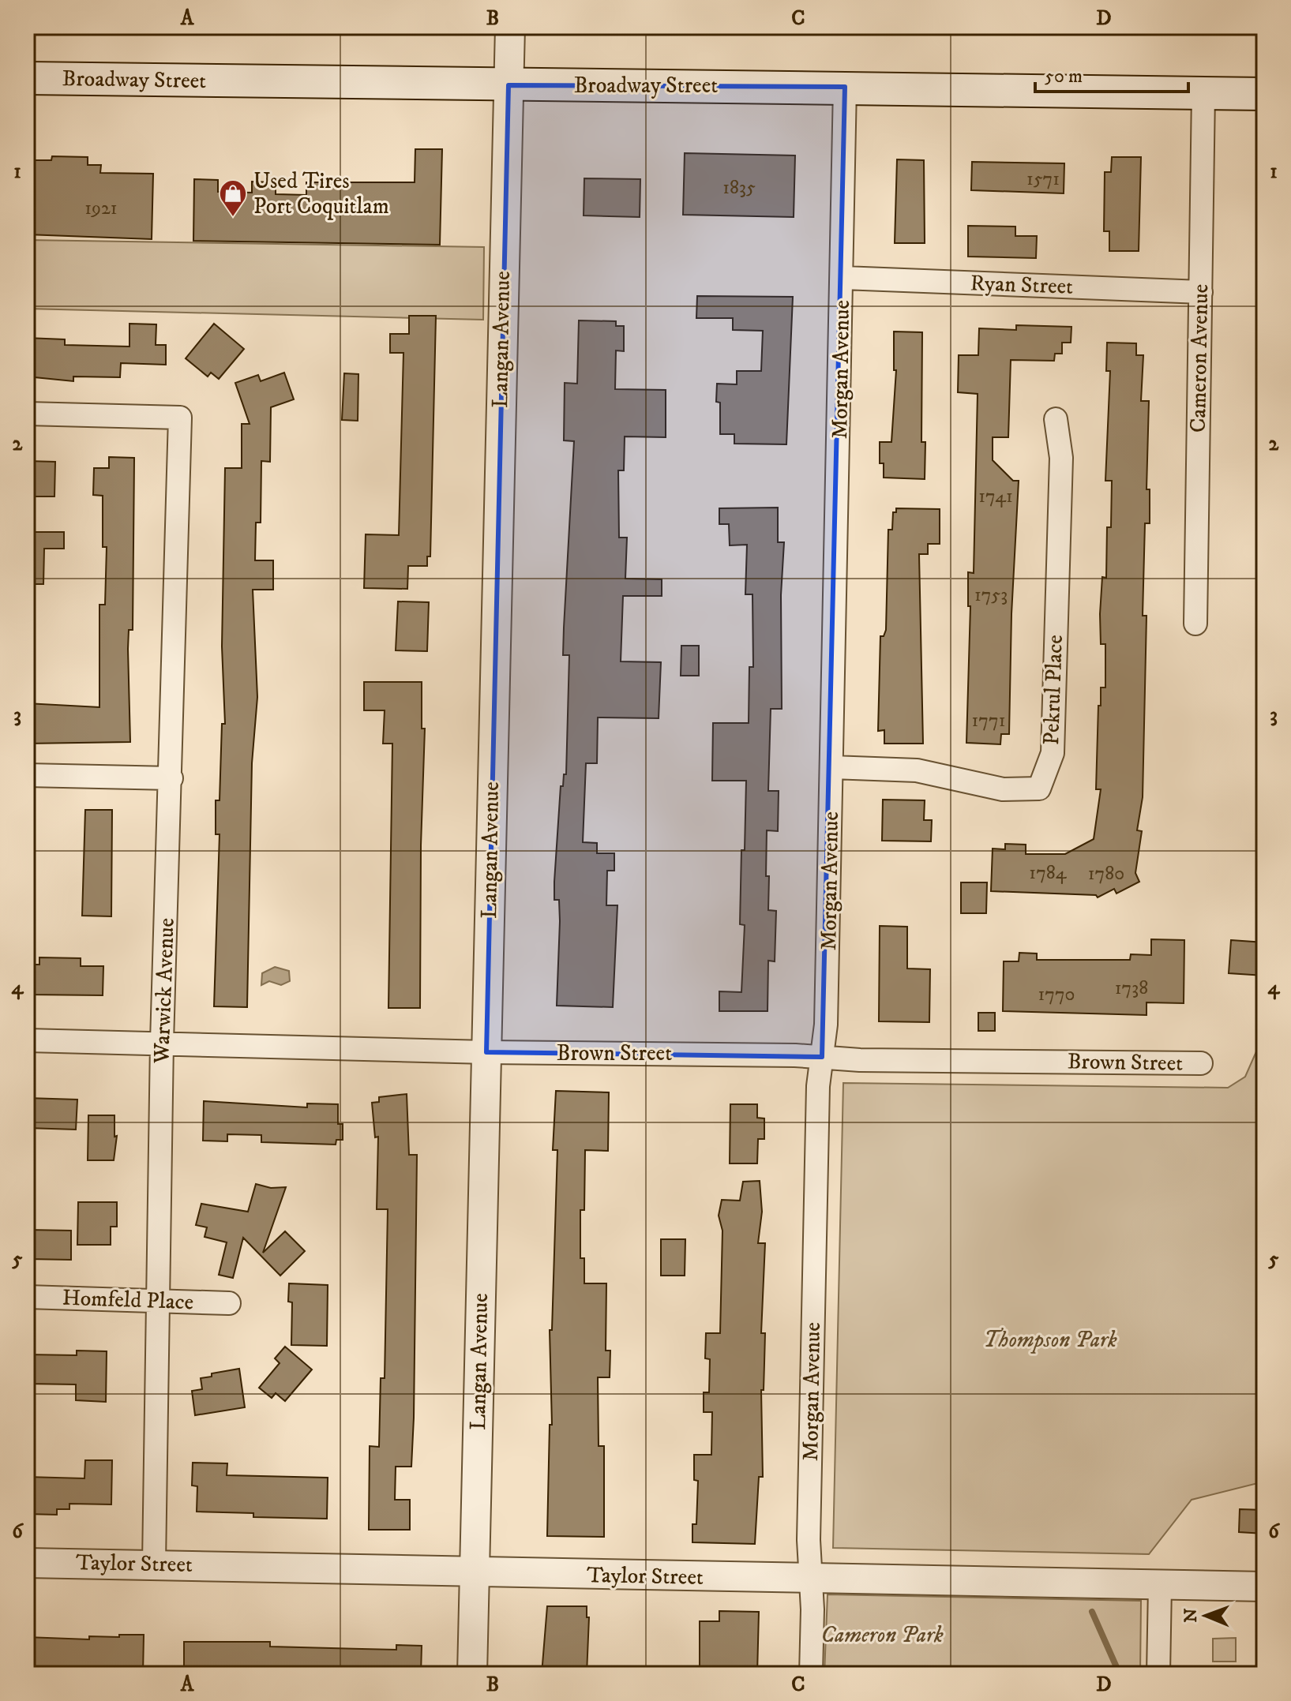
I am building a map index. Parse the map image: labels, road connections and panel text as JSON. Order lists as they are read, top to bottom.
{
  "streets": {
    "main road": ["Broadway Street"],
    "street": [
      "Ryan Street",
      "Langan Avenue",
      "Cameron Avenue",
      "Morgan Avenue",
      "Pekrul Place",
      "Warwick Avenue",
      "Brown Street",
      "Homfeld Place",
      "Taylor Street"
    ]
  },
  "crossings": [
    ["Broadway Street", "Langan Avenue"],
    ["Broadway Street", "Cameron Avenue"],
    ["Broadway Street", "Morgan Avenue"],
    ["Ryan Street", "Cameron Avenue"],
    ["Ryan Street", "Morgan Avenue"],
    ["Langan Avenue", "Brown Street"],
    ["Langan Avenue", "Taylor Street"],
    ["Morgan Avenue", "Pekrul Place"],
    ["Morgan Avenue", "Brown Street"],
    ["Morgan Avenue", "Taylor Street"],
    ["Warwick Avenue", "Brown Street"],
    ["Warwick Avenue", "Homfeld Place"],
    ["Warwick Avenue", "Taylor Street"]
  ],
  "parks": ["Thompson Park", "Cameron Park"],
  "places": {
    "shop": ["Used Tires Port Coquitlam"]
  },
  "house_numbers": [
    "1571",
    "1835",
    "1921",
    "1741",
    "1753",
    "1771",
    "1784",
    "1780",
    "1738",
    "1770"
  ],
  "scale_bar": "50 m",
  "north": "left",
  "grid": {
    "columns": [
      "A",
      "B",
      "C",
      "D"
    ],
    "rows": [
      "1",
      "2",
      "3",
      "4",
      "5",
      "6"
    ]
  }
}
